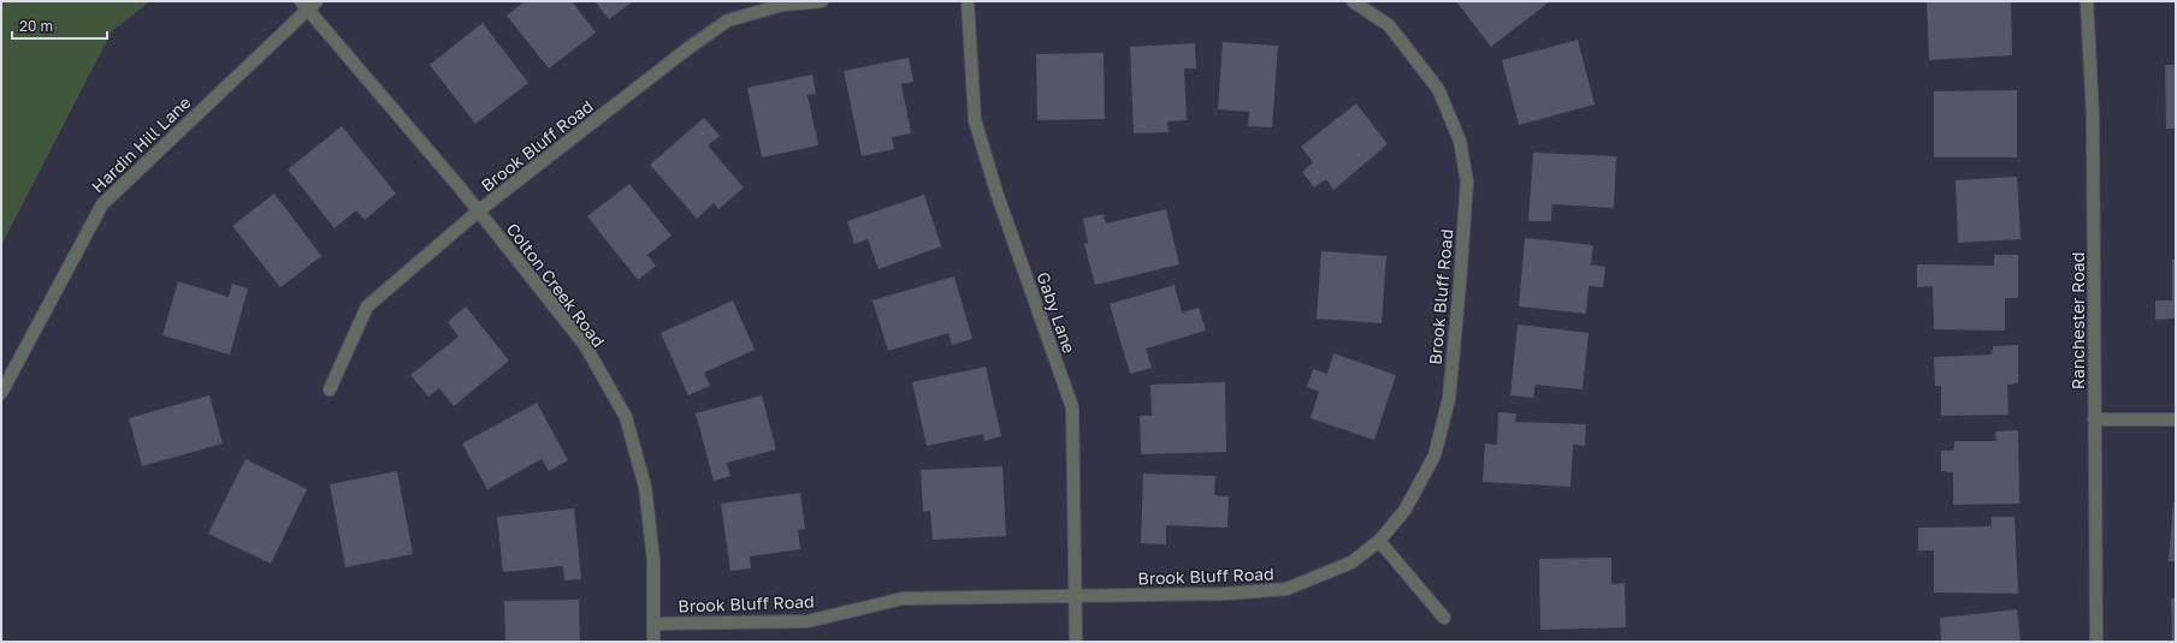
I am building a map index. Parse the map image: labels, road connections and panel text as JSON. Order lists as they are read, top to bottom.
{
  "streets": {
    "street": [
      "Hardin Hill Lane",
      "Brook Bluff Road",
      "Colton Creek Road",
      "Gaby Lane",
      "Ranchester Road"
    ]
  },
  "crossings": [
    ["Hardin Hill Lane", "Colton Creek Road"],
    ["Brook Bluff Road", "Colton Creek Road"],
    ["Brook Bluff Road", "Gaby Lane"]
  ],
  "scale_bar": "20 m"
}
